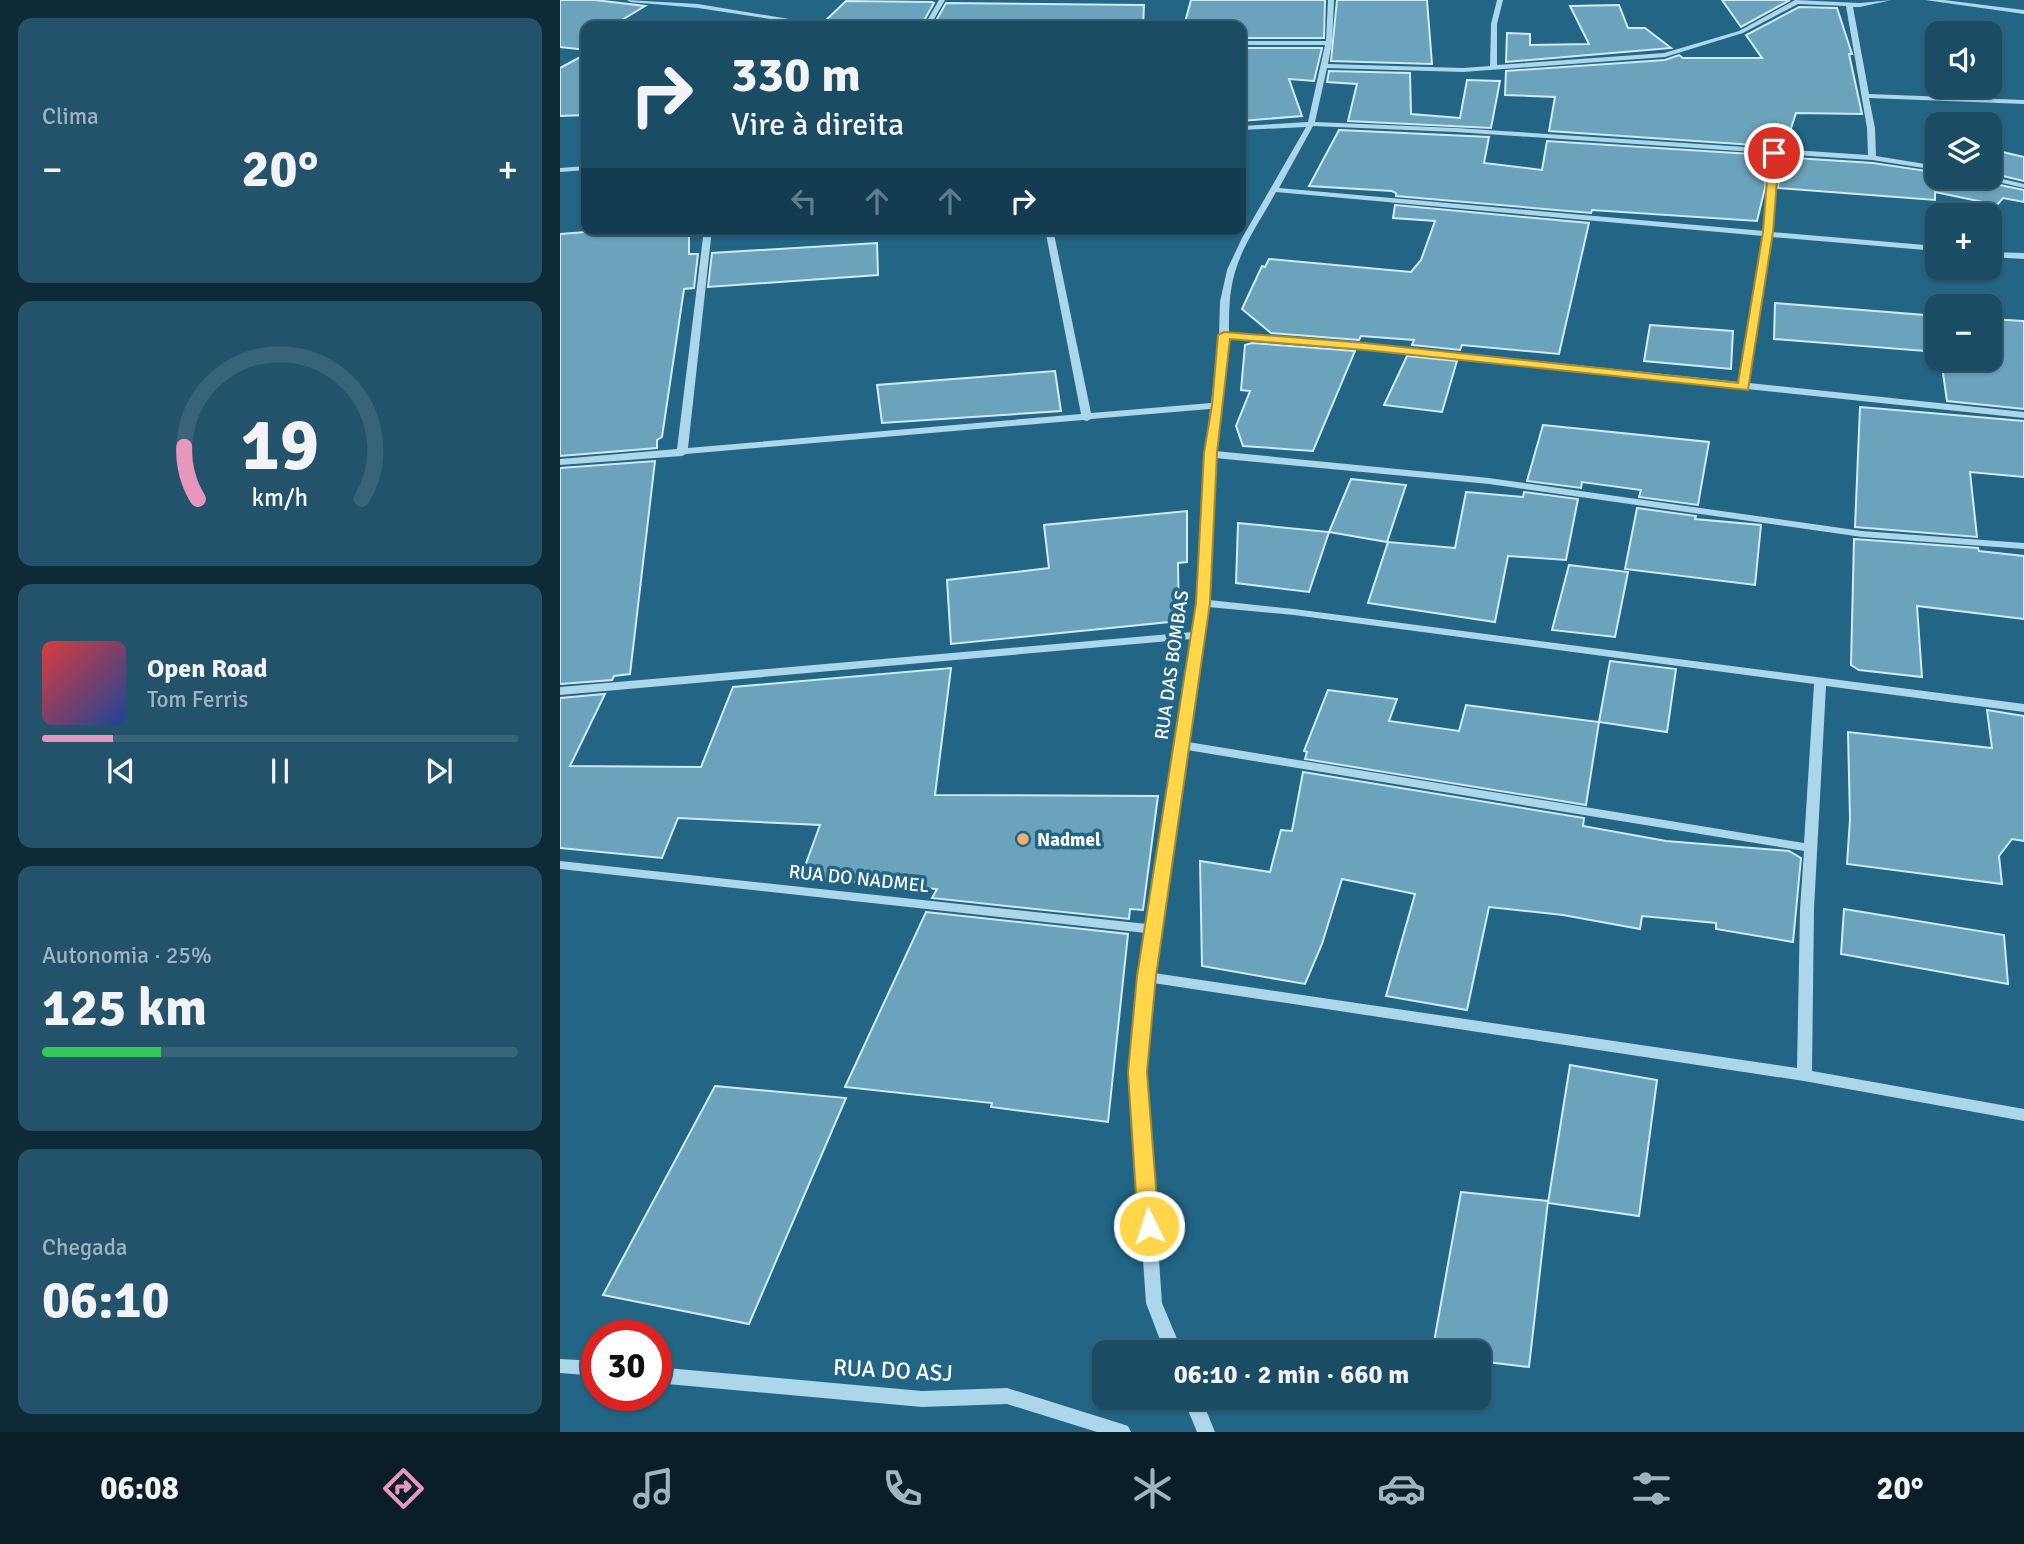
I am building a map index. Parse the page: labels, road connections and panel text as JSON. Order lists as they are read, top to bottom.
{
  "streets": {
    "street": ["RUA DAS BOMBAS", "RUA DO NADMEL", "RUA DO ASJ"]
  },
  "crossings": [
    ["RUA DAS BOMBAS", "RUA DO NADMEL"]
  ],
  "places": ["Nadmel"],
  "page": {
    "tile": [
      "Clima",
      ["Autonomia · 25%", "125 km"],
      ["Chegada", "06:10"]
    ],
    "map_buttons": ["+", "−"],
    "turn": ["330 m", "Vire à direita"],
    "heat": ["−", "20°", "+"],
    "song": ["Open Road", "Tom Ferris"],
    "limit": "30",
    "trip": "06:10 · 2 min · 660 m",
    "tabs": ["06:08", "20°"],
    "gauge": ["19", "km/h"]
  }
}
